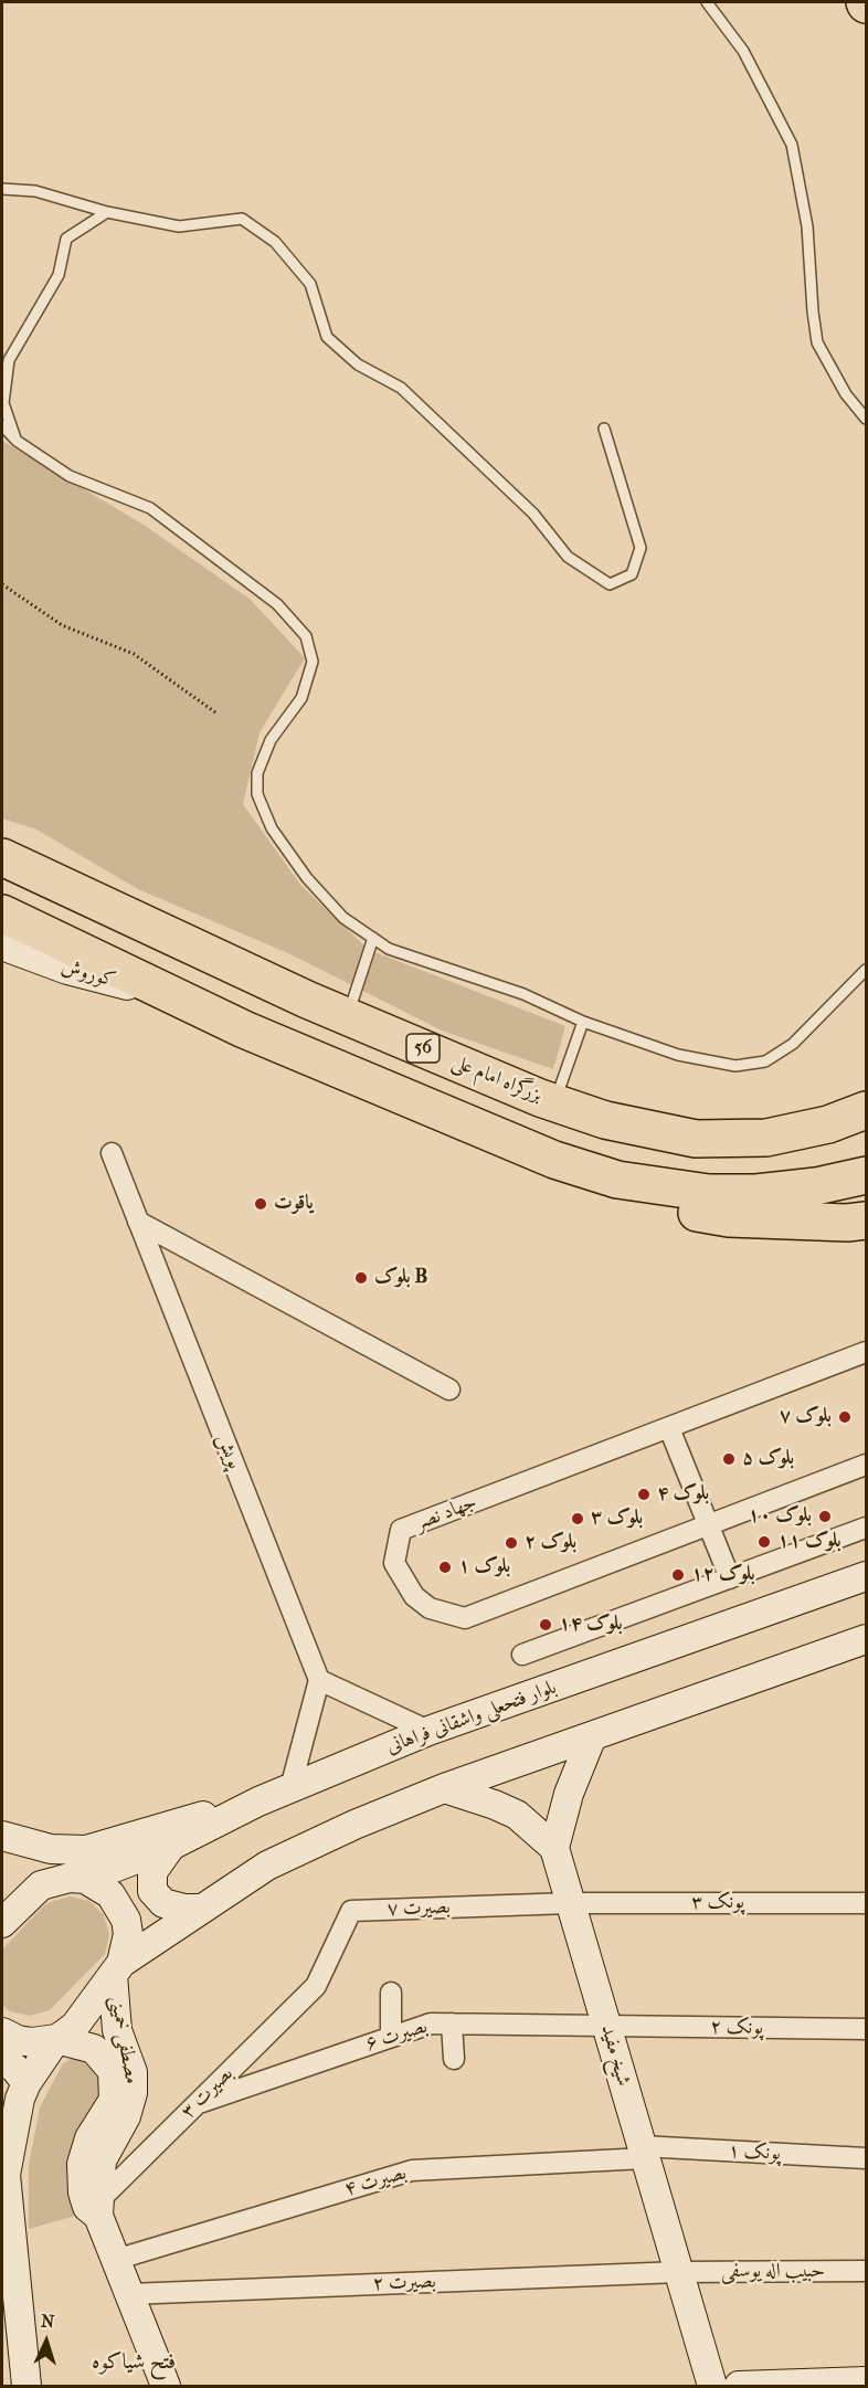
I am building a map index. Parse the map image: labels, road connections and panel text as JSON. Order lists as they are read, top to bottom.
{
  "streets": {
    "highway": ["56", "بزرگراه امام علی"],
    "main road": [
      "کوروش",
      "بلوار فتحعلی واشقانی فراهانی",
      "مصطفی خمینی",
      "شیخ مفید"
    ],
    "street": [
      "پویش",
      "جهاد نصر",
      "پونک ۳",
      "بصیرت ۷",
      "پونک ۲",
      "بصیرت ۶",
      "بصیرت ۳",
      "پونک ۱",
      "بصیرت ۴",
      "حبیب اله یوسفی",
      "بصیرت ۲"
    ]
  },
  "crossings": [
    ["پونک ۳", "بصیرت ۷"],
    ["پونک ۳", "شیخ مفید"],
    ["بصیرت ۷", "شیخ مفید"],
    ["بصیرت ۷", "بصیرت ۳"],
    ["پونک ۲", "بصیرت ۶"],
    ["پونک ۲", "شیخ مفید"],
    ["بصیرت ۶", "شیخ مفید"],
    ["بصیرت ۶", "بصیرت ۳"],
    ["مصطفی خمینی", "بصیرت ۳"],
    ["مصطفی خمینی", "بصیرت ۴"],
    ["مصطفی خمینی", "بصیرت ۲"],
    ["شیخ مفید", "پونک ۱"],
    ["شیخ مفید", "بصیرت ۴"],
    ["شیخ مفید", "حبیب اله یوسفی"],
    ["شیخ مفید", "بصیرت ۲"],
    ["پونک ۱", "بصیرت ۴"],
    ["حبیب اله یوسفی", "بصیرت ۲"]
  ],
  "districts": ["فتح شیاکوه"],
  "places": [
    "یاقوت",
    "بلوک B",
    "بلوک ۷",
    "بلوک ۵",
    "بلوک ۴",
    "بلوک ۱۰",
    "بلوک ۳",
    "بلوک ۱۱",
    "بلوک ۲",
    "بلوک ۱",
    "بلوک ۱۲",
    "بلوک ۱۴"
  ],
  "north": "top"
}
